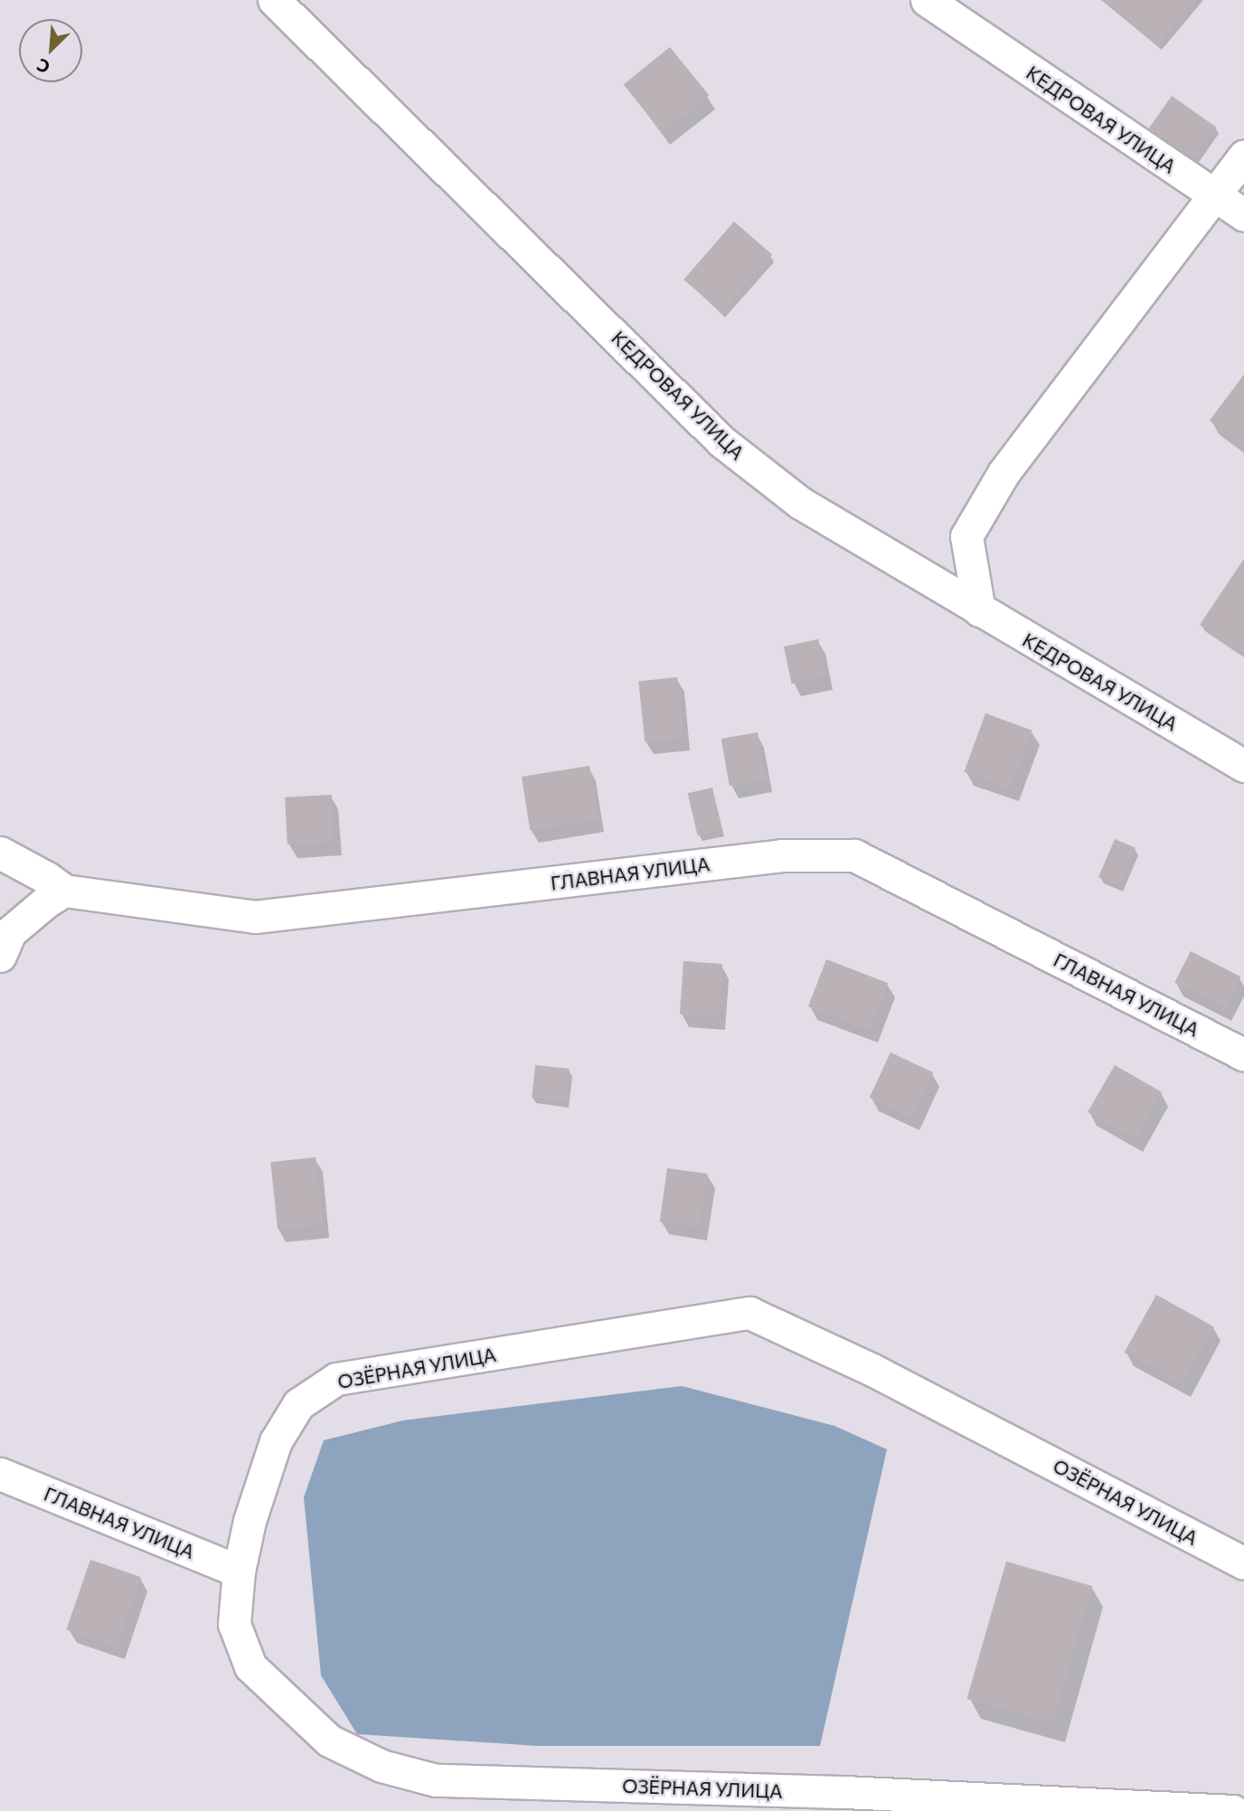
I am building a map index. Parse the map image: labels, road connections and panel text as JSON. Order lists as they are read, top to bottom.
{
  "streets": {
    "lane": ["КЕДРОВАЯ УЛИЦА", "ГЛАВНАЯ УЛИЦА", "ОЗЁРНАЯ УЛИЦА"]
  },
  "crossings": [
    ["ГЛАВНАЯ УЛИЦА", "ОЗЁРНАЯ УЛИЦА"]
  ],
  "north": "bottom left"
}
